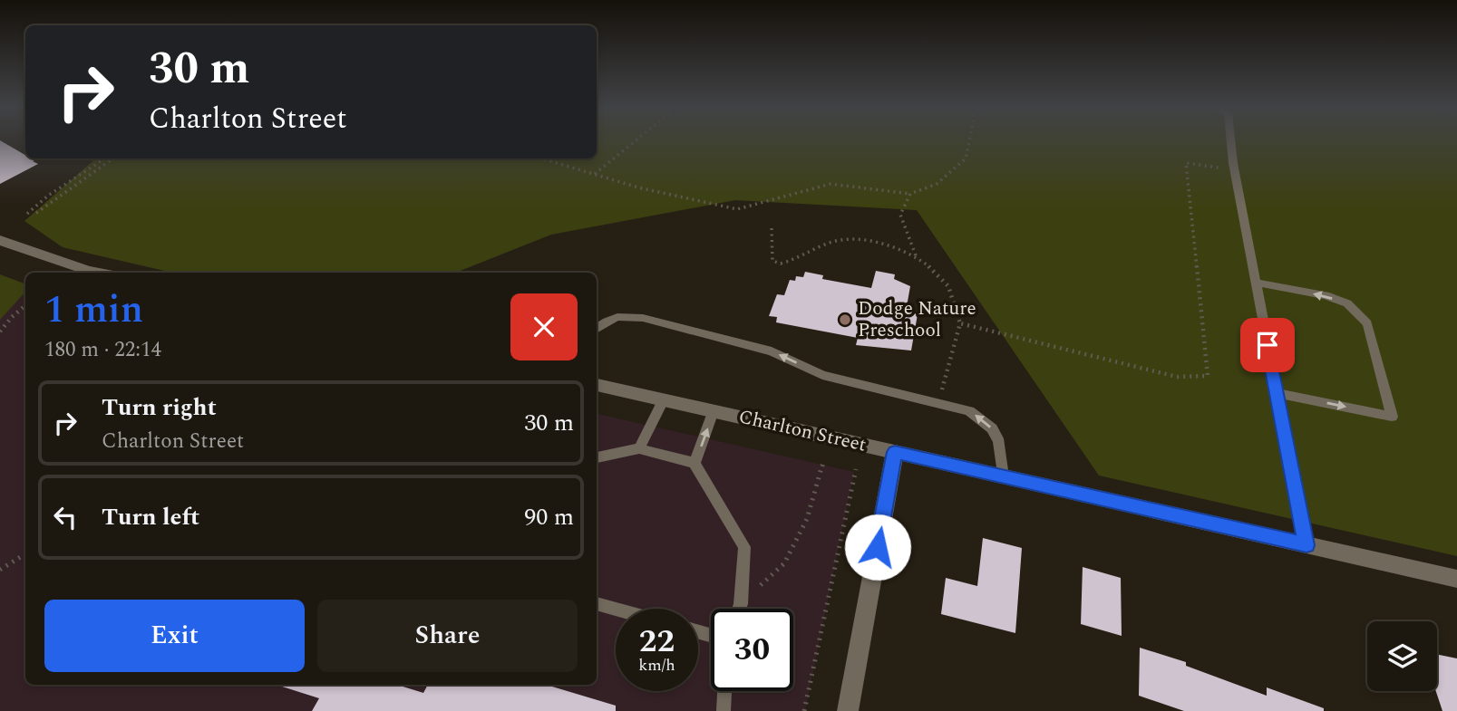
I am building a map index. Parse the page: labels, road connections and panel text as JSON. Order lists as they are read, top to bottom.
{
  "streets": {
    "street": ["Charlton Street"]
  },
  "places": ["Dodge Nature Preschool"],
  "page": {
    "turn": ["30 m", "Charlton Street"],
    "heading": ["1 min", "180 m · 22:14"],
    "list": [
      {
        "name": "Turn right",
        "note": "Charlton Street",
        "value": "30 m"
      },
      {
        "name": "Turn left",
        "value": "90 m"
      }
    ],
    "buttons": ["Exit", "Share"],
    "speed": "22 km/h",
    "limit": "30"
  }
}
